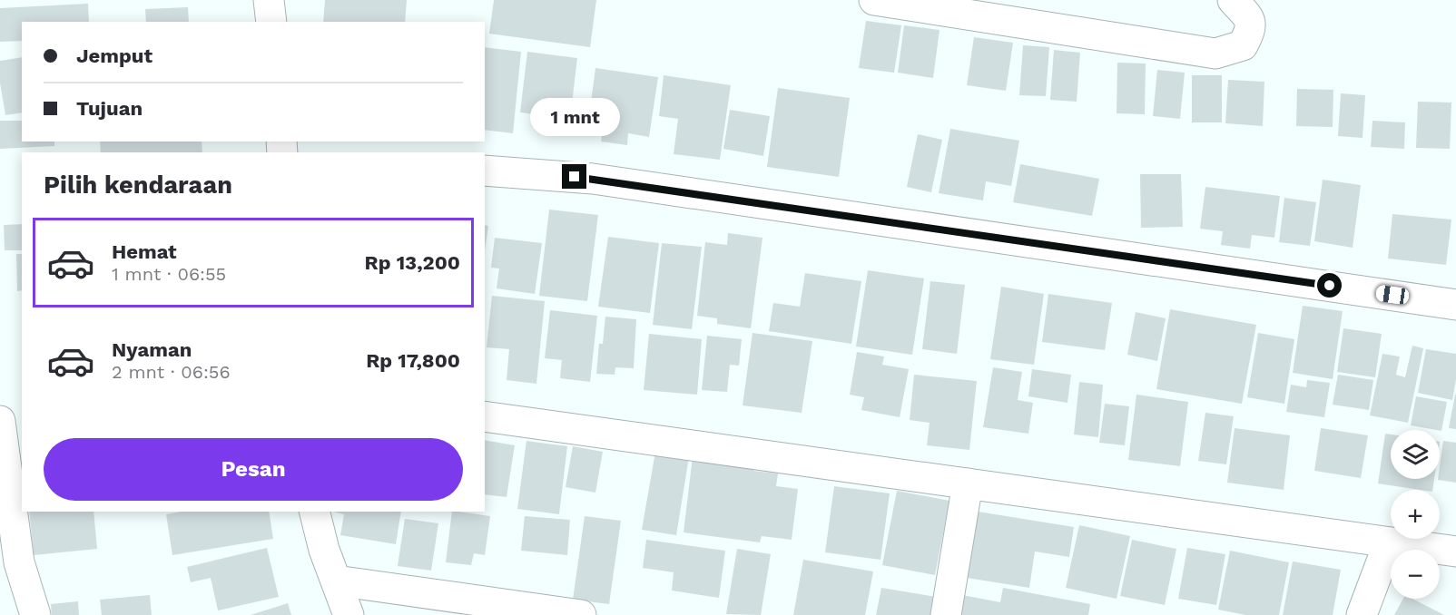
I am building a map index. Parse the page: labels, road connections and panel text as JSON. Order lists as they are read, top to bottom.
{
  "page": {
    "banner": ["Jemput", "Tujuan"],
    "bubble": "1 mnt",
    "heading": "Pilih kendaraan",
    "list": [
      {
        "name": "Hemat",
        "note": "1 mnt · 06:55",
        "value": "Rp 13,200"
      },
      {
        "name": "Nyaman",
        "note": "2 mnt · 06:56",
        "value": "Rp 17,800"
      }
    ],
    "buttons": "Pesan",
    "map_buttons": ["+", "−"]
  }
}
